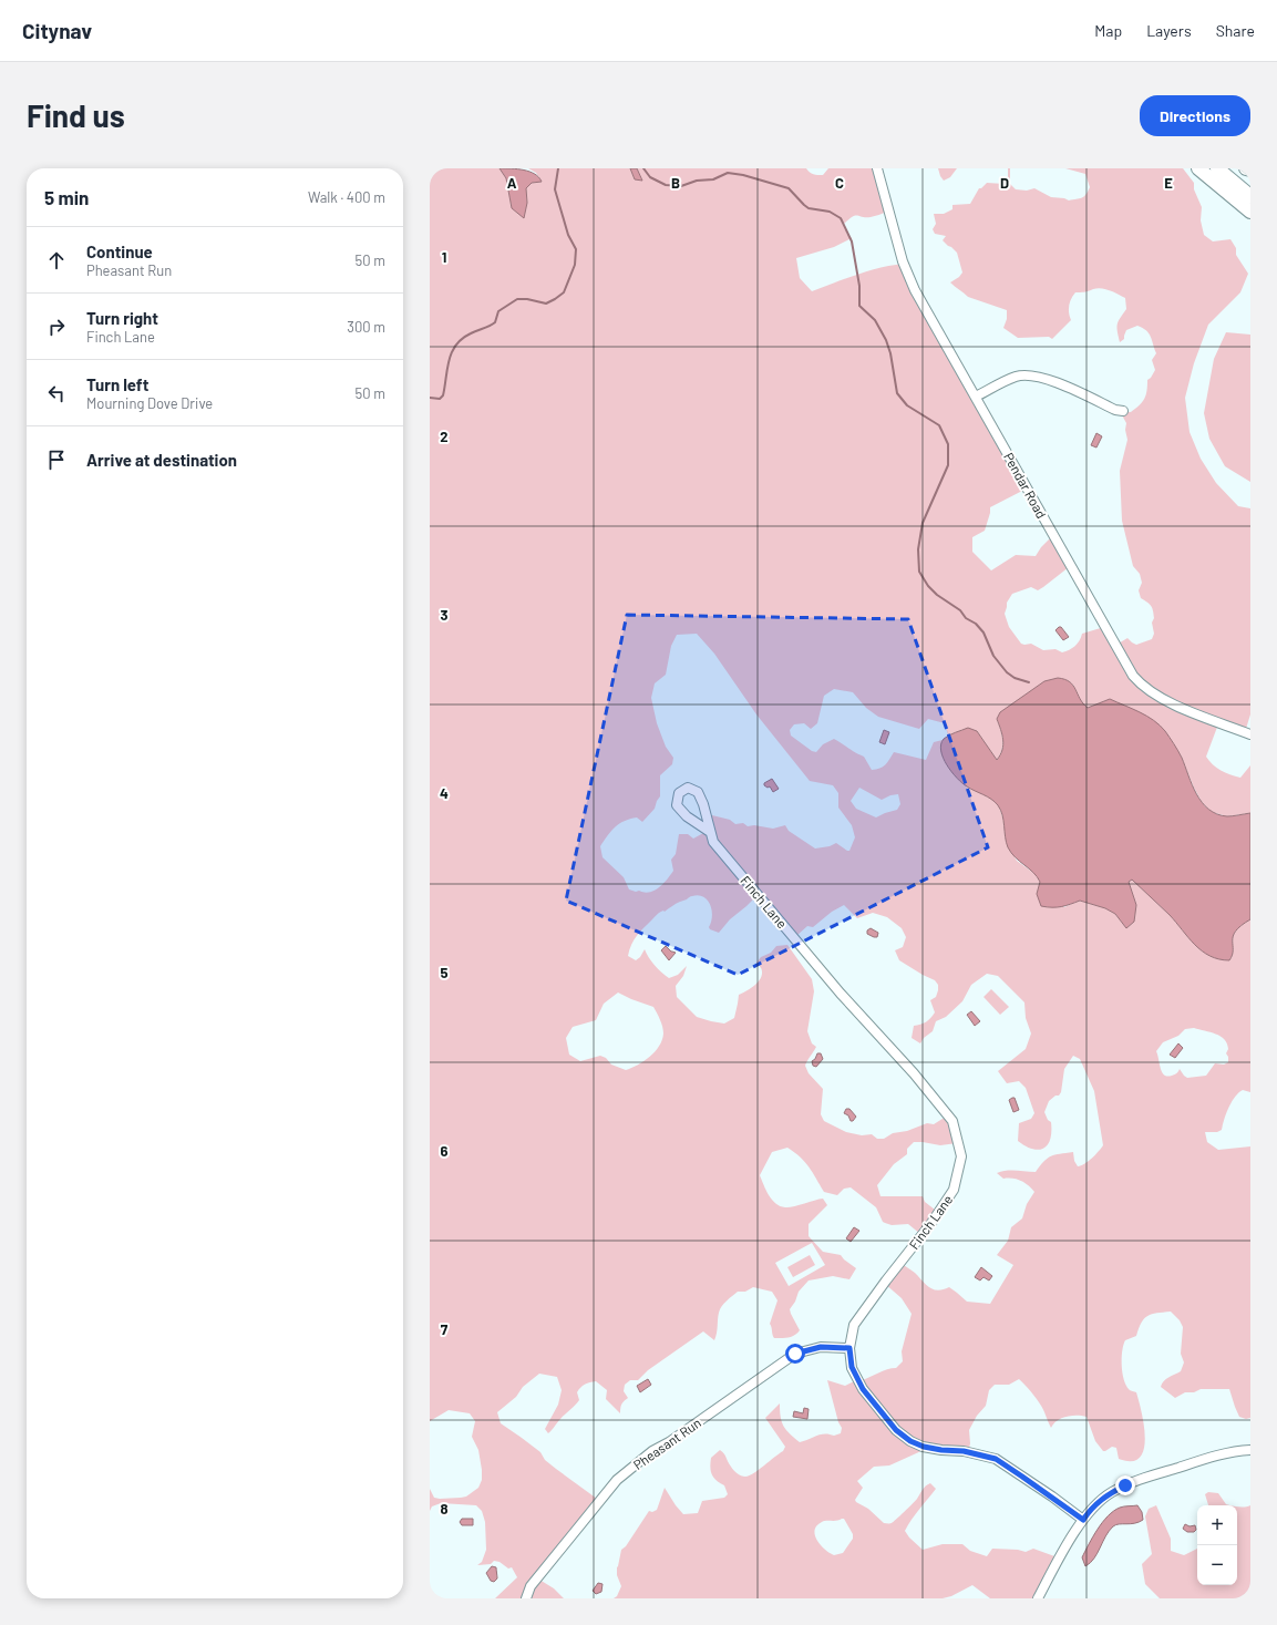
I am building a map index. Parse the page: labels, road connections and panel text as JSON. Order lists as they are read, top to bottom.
{
  "streets": {
    "street": ["Pendar Road", "Finch Lane", "Pheasant Run"]
  },
  "crossings": [
    ["Finch Lane", "Pheasant Run"]
  ],
  "page": {
    "header": "Citynav",
    "nav": ["Map", "Layers", "Share"],
    "buttons": "Directions",
    "title": "Find us",
    "heading": ["5 min", "Walk · 400 m"],
    "list": [
      ["Continue", "Pheasant Run", "50 m"],
      ["Turn right", "Finch Lane", "300 m"],
      ["Turn left", "Mourning Dove Drive", "50 m"],
      "Arrive at destination"
    ],
    "map_buttons": ["+", "−"]
  },
  "grid": {
    "columns": [
      "A",
      "B",
      "C",
      "D",
      "E"
    ],
    "rows": [
      "1",
      "2",
      "3",
      "4",
      "5",
      "6",
      "7",
      "8"
    ]
  }
}
